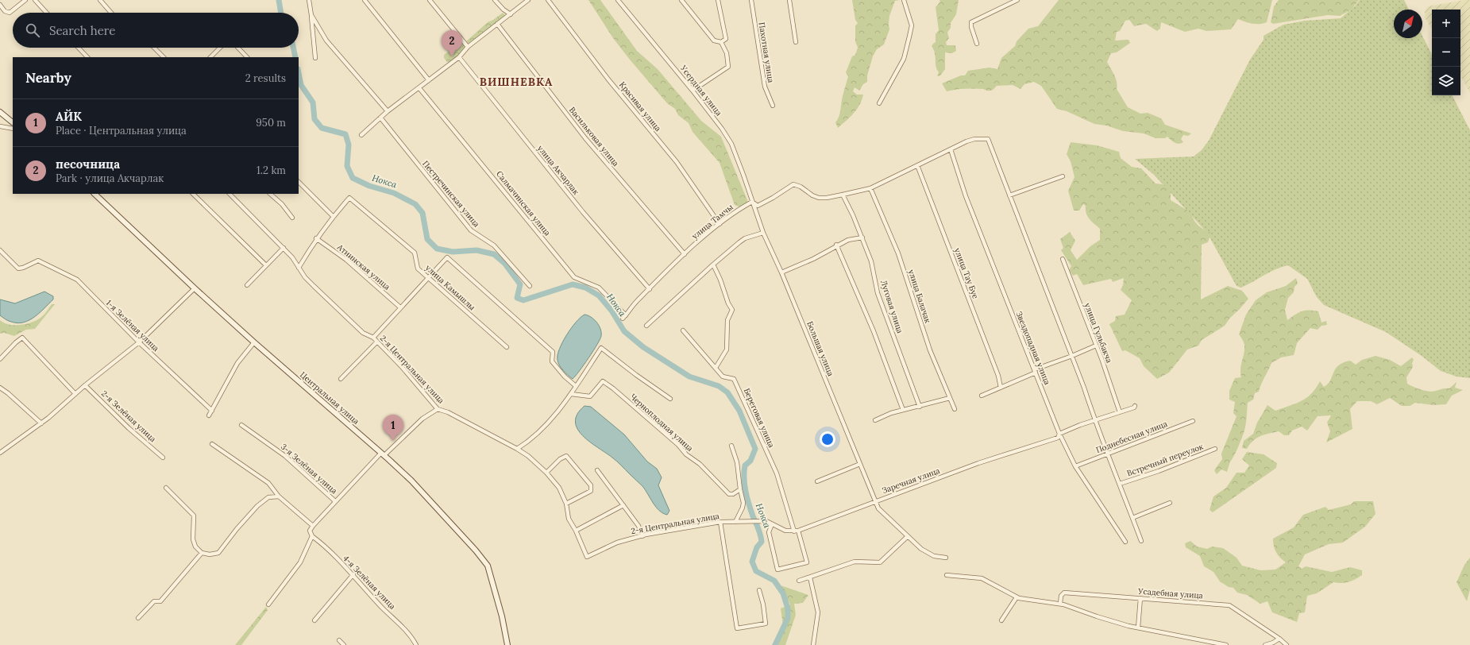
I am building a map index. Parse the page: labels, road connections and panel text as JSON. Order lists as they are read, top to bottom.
{
  "streets": {
    "street": [
      "Пахотная улица",
      "Усердная улица",
      "Красивая улица",
      "Васильковая улица",
      "улица Акчарлак",
      "Пестречинская улица",
      "Салмачинская улица",
      "улица Тамчы",
      "Атнинская улица",
      "улица Тау Буе",
      "улица Камышлы",
      "улица Балачак",
      "Луговая улица",
      "1-я Зелёная улица",
      "улица Гульбакча",
      "Звездопадная улица",
      "Большая улица",
      "2-я Центральная улица",
      "Центральная улица",
      "2-я Зелёная улица",
      "Береговая улица",
      "Черноплодная улица",
      "Поднебесная улица",
      "Встречный переулок",
      "3-я Зелёная улица",
      "Заречная улица",
      "4-я Зелёная улица",
      "Усадебная улица"
    ]
  },
  "crossings": [
    ["Усердная улица", "улица Тамчы"],
    ["Усердная улица", "Большая улица"],
    ["Красивая улица", "улица Тамчы"],
    ["Васильковая улица", "улица Тамчы"],
    ["улица Акчарлак", "улица Тамчы"],
    ["Салмачинская улица", "улица Тамчы"],
    ["улица Тамчы", "улица Тау Буе"],
    ["улица Тамчы", "улица Балачак"],
    ["улица Тамчы", "Луговая улица"],
    ["улица Тамчы", "Звездопадная улица"],
    ["улица Тамчы", "Большая улица"],
    ["улица Гульбакча", "Заречная улица"],
    ["Звездопадная улица", "Поднебесная улица"],
    ["Звездопадная улица", "Заречная улица"],
    ["Большая улица", "Заречная улица"],
    ["2-я Центральная улица", "Береговая улица"],
    ["2-я Центральная улица", "3-я Зелёная улица"],
    ["Центральная улица", "3-я Зелёная улица"],
    ["Береговая улица", "Заречная улица"]
  ],
  "districts": ["ВИШНЕВКА"],
  "water": ["Нокса"],
  "north": "top right",
  "page": {
    "map_buttons": ["+", "−"],
    "search": "Search here",
    "pins": ["2", "1"],
    "heading": ["Nearby", "2 results"],
    "list": [
      {
        "mark": "1",
        "name": "АЙК",
        "note": "Place · Центральная улица",
        "value": "950 m"
      },
      {
        "mark": "2",
        "name": "песочница",
        "note": "Park · улица Акчарлак",
        "value": "1.2 km"
      }
    ]
  }
}
